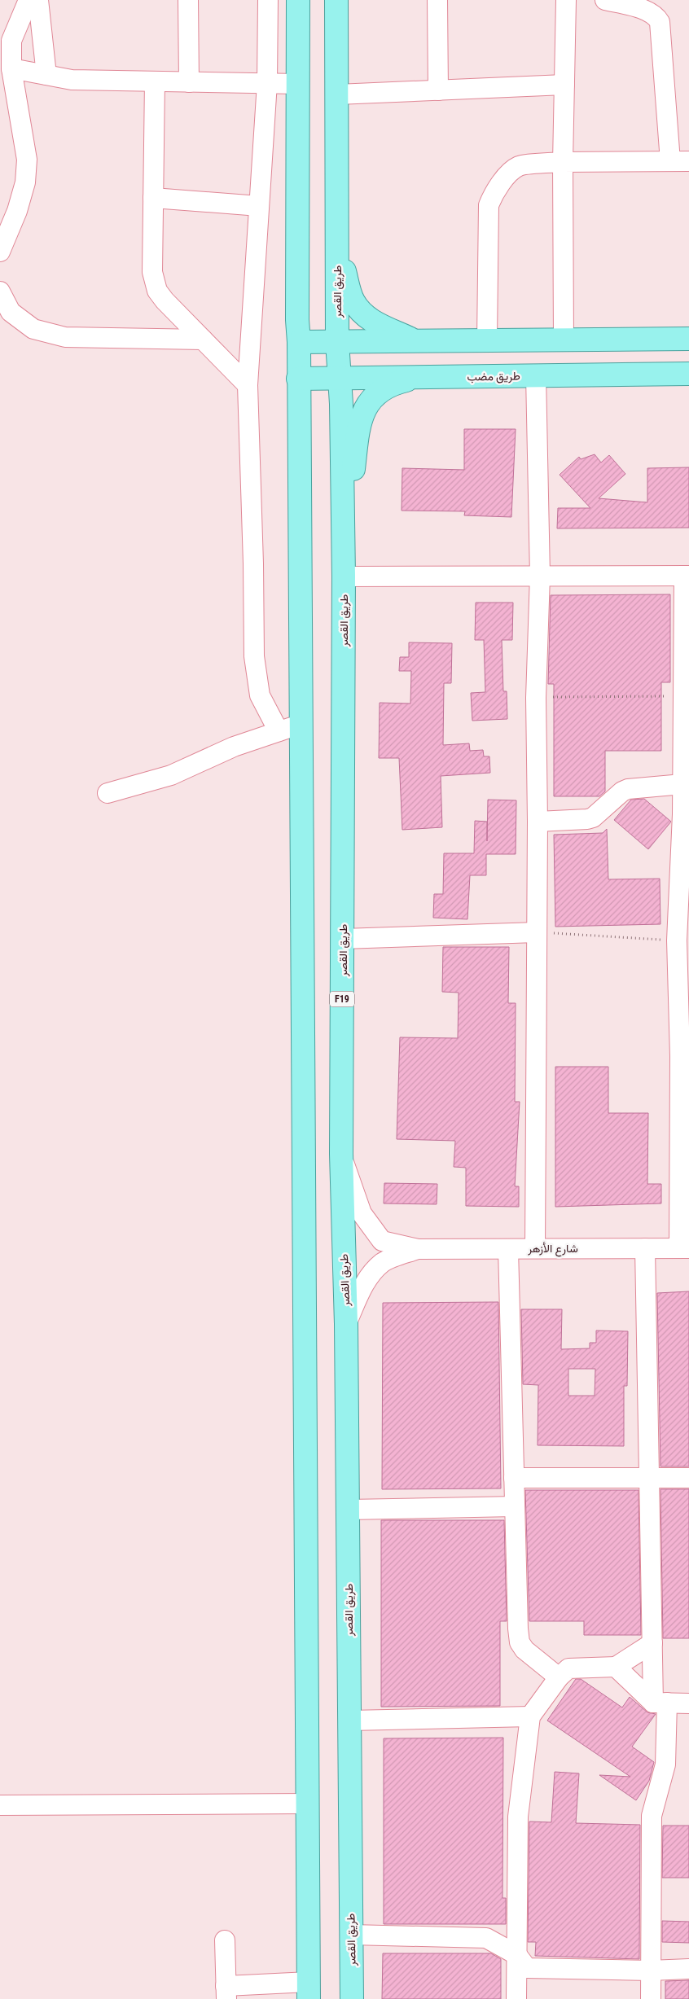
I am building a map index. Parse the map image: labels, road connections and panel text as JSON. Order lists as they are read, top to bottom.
{
  "streets": {
    "main road": ["طريق القصر", "طريق مضب", "F19"],
    "street": ["شارع الأزهر"]
  },
  "crossings": [
    ["طريق القصر", "طريق مضب"],
    ["طريق القصر", "شارع الأزهر"]
  ]
}
